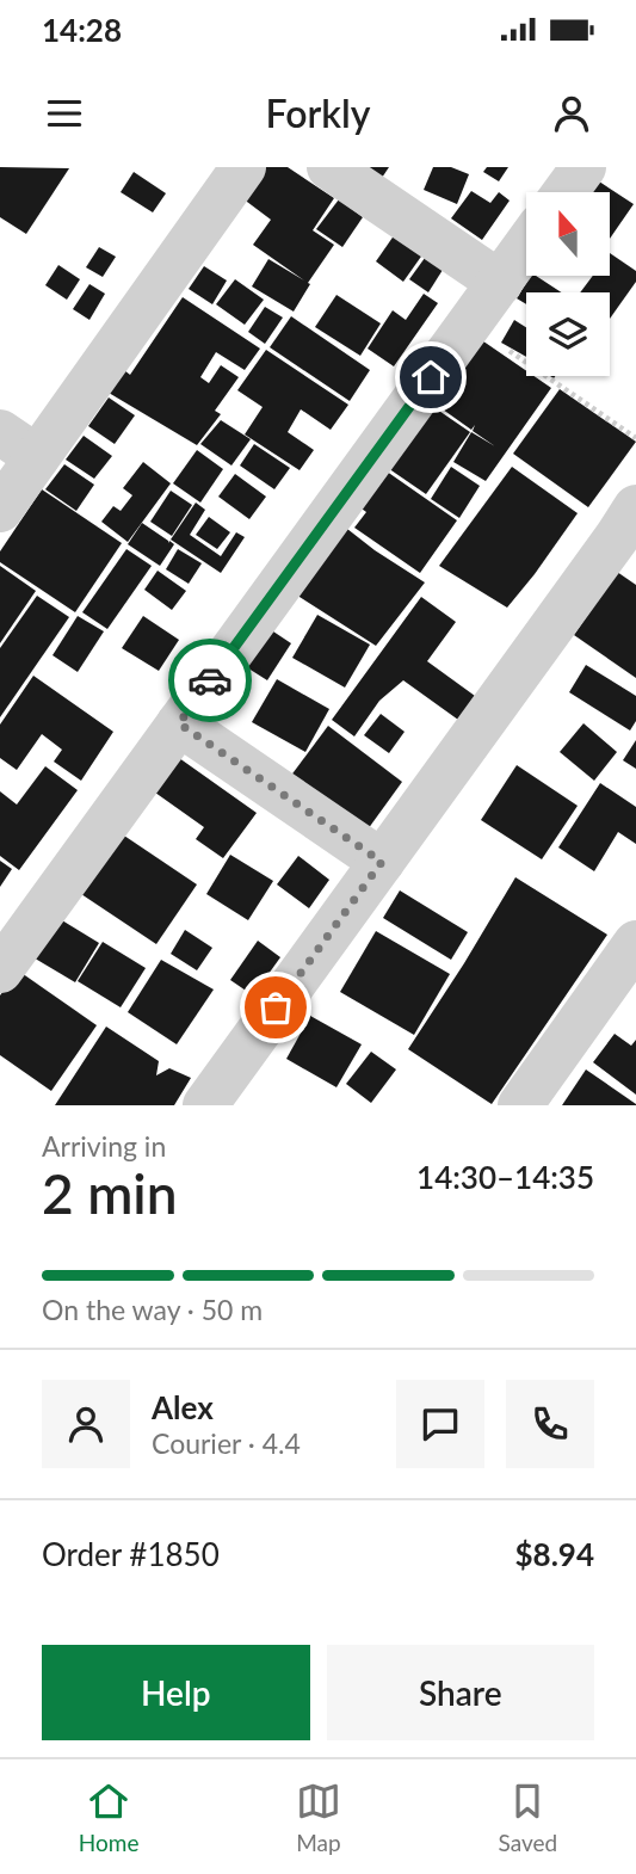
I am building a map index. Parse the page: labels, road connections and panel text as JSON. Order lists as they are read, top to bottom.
{
  "north": "top",
  "page": {
    "status": "14:28",
    "header": "Forkly",
    "heading": ["2 min", "Arriving in", "14:30–14:35"],
    "panel": [
      "Alex",
      "Courier · 4.4",
      "Order #1850",
      "$8.94"
    ],
    "bar": "On the way · 50 m",
    "buttons": ["Help", "Share"],
    "tabs": ["Home", "Map", "Saved"]
  }
}
